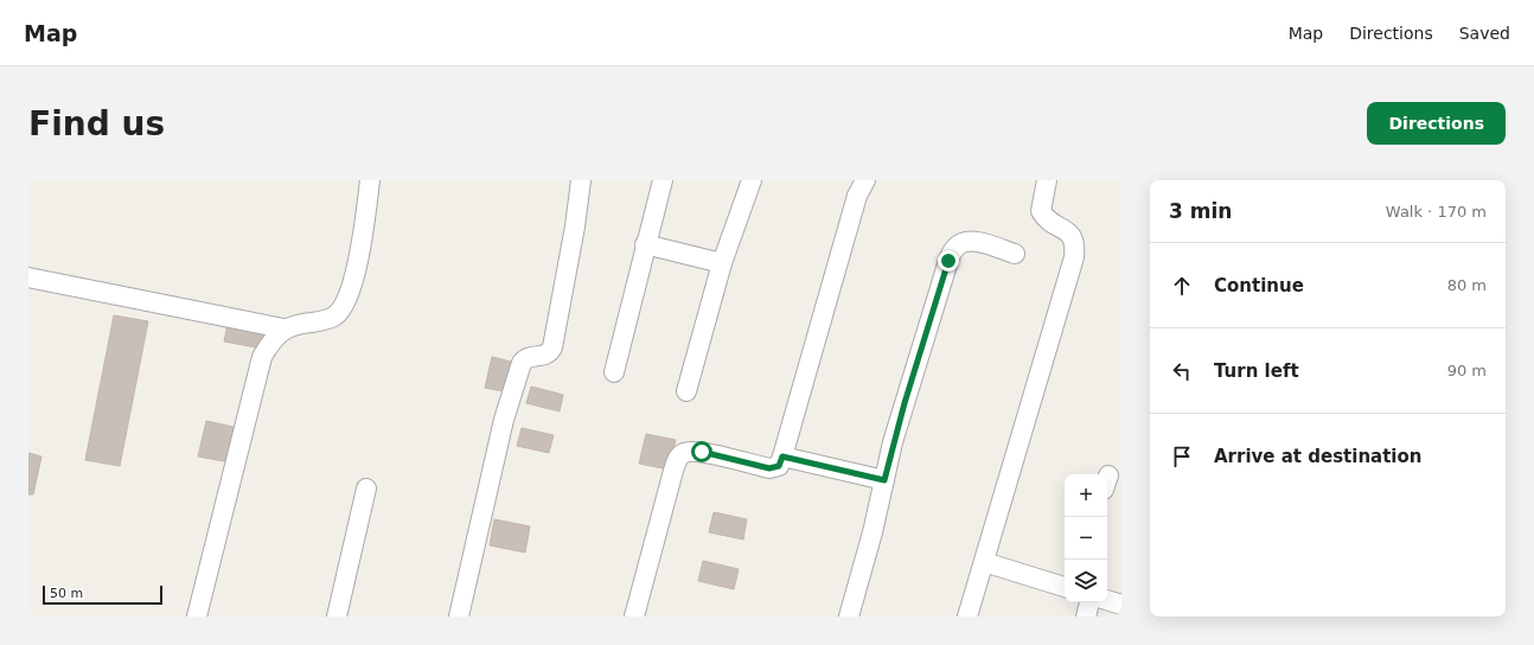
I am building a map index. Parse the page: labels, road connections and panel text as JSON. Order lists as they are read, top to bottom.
{
  "scale_bar": "50 m",
  "page": {
    "header": "Map",
    "nav": ["Map", "Directions", "Saved"],
    "buttons": "Directions",
    "title": "Find us",
    "heading": ["3 min", "Walk · 170 m"],
    "list": [
      ["Continue", "80 m"],
      ["Turn left", "90 m"],
      "Arrive at destination"
    ],
    "map_buttons": ["+", "−"],
    "scale": "50 m"
  }
}
